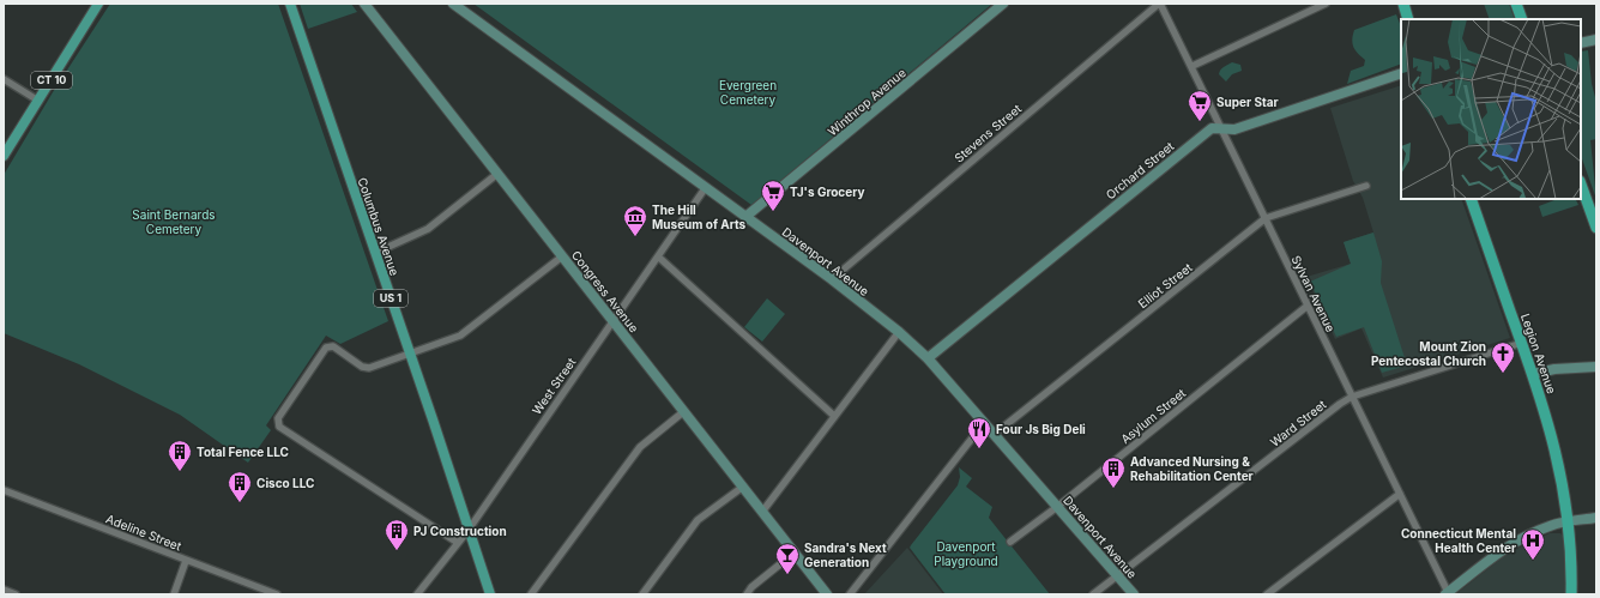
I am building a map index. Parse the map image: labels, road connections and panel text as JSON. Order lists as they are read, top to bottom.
{
  "streets": {
    "highway": ["Legion Avenue"],
    "main road": [
      "CT 10",
      "Winthrop Avenue",
      "Orchard Street",
      "Columbus Avenue",
      "Davenport Avenue",
      "Congress Avenue",
      "US 1"
    ],
    "street": [
      "Stevens Street",
      "Elliot Street",
      "Sylvan Avenue",
      "West Street",
      "Asylum Street",
      "Ward Street",
      "Adeline Street"
    ]
  },
  "crossings": [
    ["Winthrop Avenue", "Davenport Avenue"],
    ["Stevens Street", "Davenport Avenue"],
    ["Stevens Street", "Sylvan Avenue"],
    ["Orchard Street", "Davenport Avenue"],
    ["Orchard Street", "Sylvan Avenue"],
    ["Columbus Avenue", "West Street"],
    ["Davenport Avenue", "Elliot Street"],
    ["Davenport Avenue", "West Street"],
    ["Davenport Avenue", "Asylum Street"],
    ["Davenport Avenue", "Ward Street"],
    ["Elliot Street", "Sylvan Avenue"],
    ["Congress Avenue", "West Street"],
    ["Sylvan Avenue", "Asylum Street"],
    ["Sylvan Avenue", "Ward Street"],
    ["Legion Avenue", "Ward Street"]
  ],
  "parks": ["Evergreen Cemetery", "Saint Bernards Cemetery", "Davenport Playground"],
  "places": {
    "supermarket": ["Super Star", "TJ's Grocery"],
    "museum": ["The Hill Museum of Arts"],
    "church": ["Mount Zion Pentecostal Church"],
    "restaurant": ["Four Js Big Deli"],
    "building": [
      "Total Fence LLC",
      "Advanced Nursing & Rehabilitation Center",
      "Cisco LLC",
      "PJ Construction"
    ],
    "hospital": ["Connecticut Mental Health Center"],
    "bar": ["Sandra's Next Generation"]
  }
}
